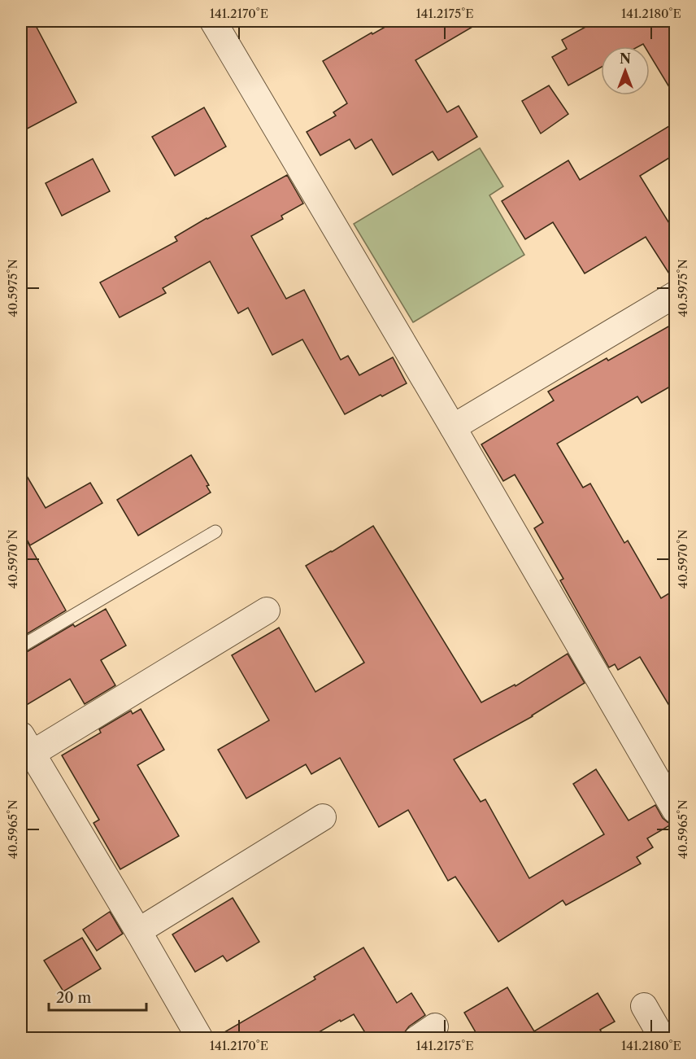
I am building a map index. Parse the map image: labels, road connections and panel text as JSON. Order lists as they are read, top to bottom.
{
  "scale_bar": "20 m",
  "north": "top",
  "coordinates": [
    "141.2170°E",
    "141.2175°E",
    "141.2180°E",
    "40.5975°N",
    "40.5970°N",
    "40.5965°N"
  ]
}
